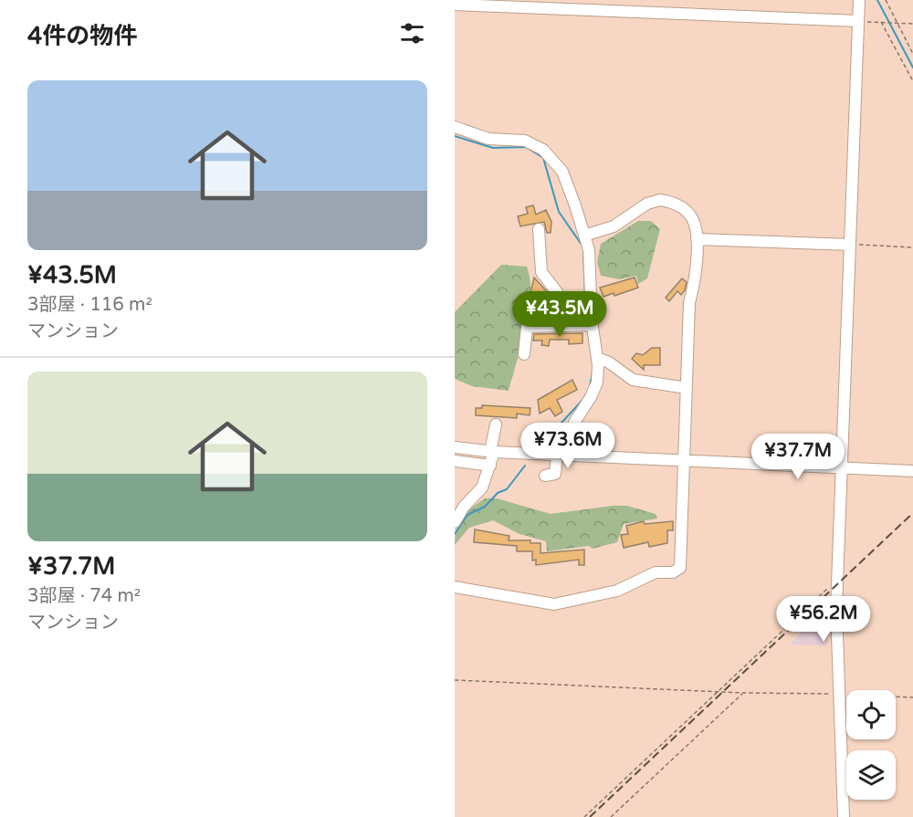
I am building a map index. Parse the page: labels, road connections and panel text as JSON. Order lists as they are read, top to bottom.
{
  "page": {
    "heading": "4件の物件",
    "list": [
      {
        "name": "¥43.5M",
        "note": "3部屋 · 116 m² · マンション"
      },
      {
        "name": "¥37.7M",
        "note": "3部屋 · 74 m² · マンション"
      }
    ],
    "price": [
      "¥43.5M",
      "¥73.6M",
      "¥37.7M",
      "¥56.2M"
    ]
  }
}
